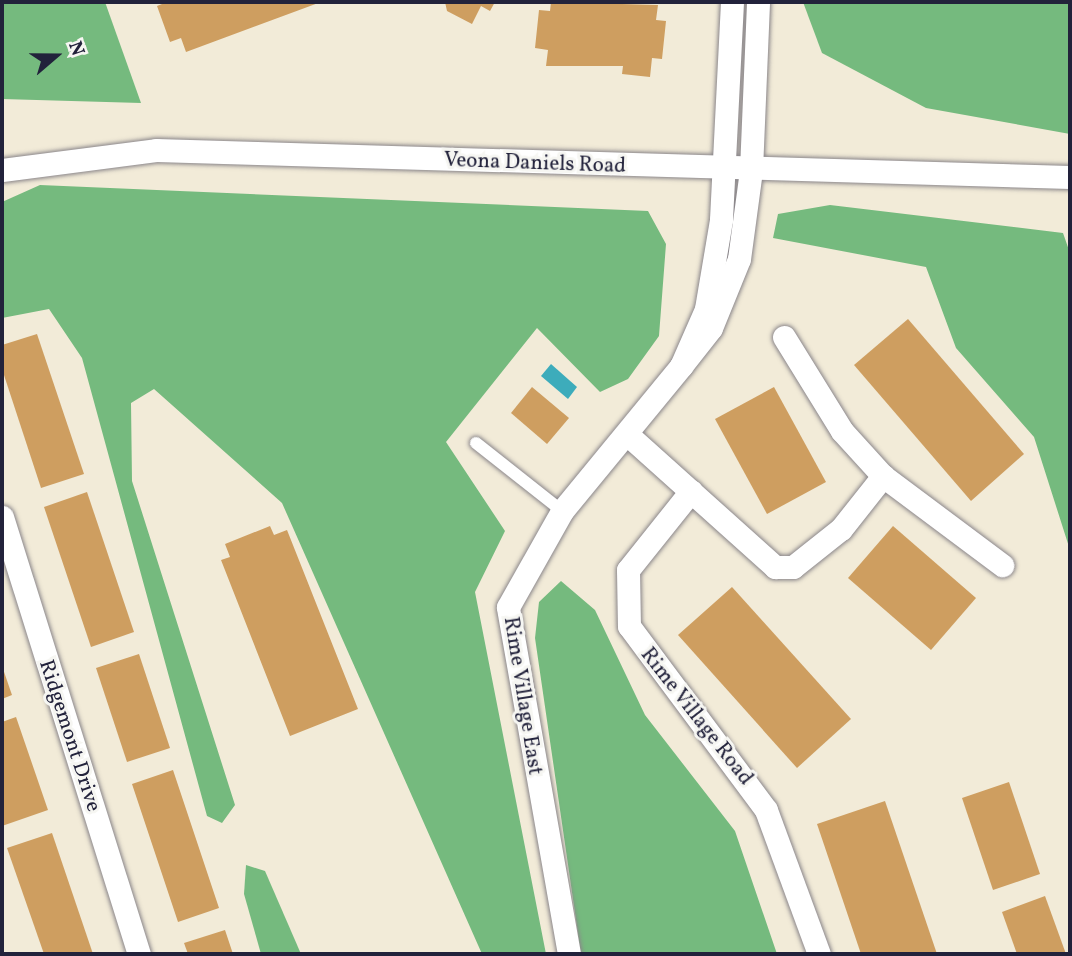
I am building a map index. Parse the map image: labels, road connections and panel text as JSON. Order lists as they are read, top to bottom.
{
  "streets": {
    "street": [
      "Veona Daniels Road",
      "Rime Village East",
      "Rime Village Road",
      "Ridgemont Drive"
    ]
  },
  "crossings": [
    ["Veona Daniels Road", "Rime Village East"]
  ],
  "north": "right"
}
